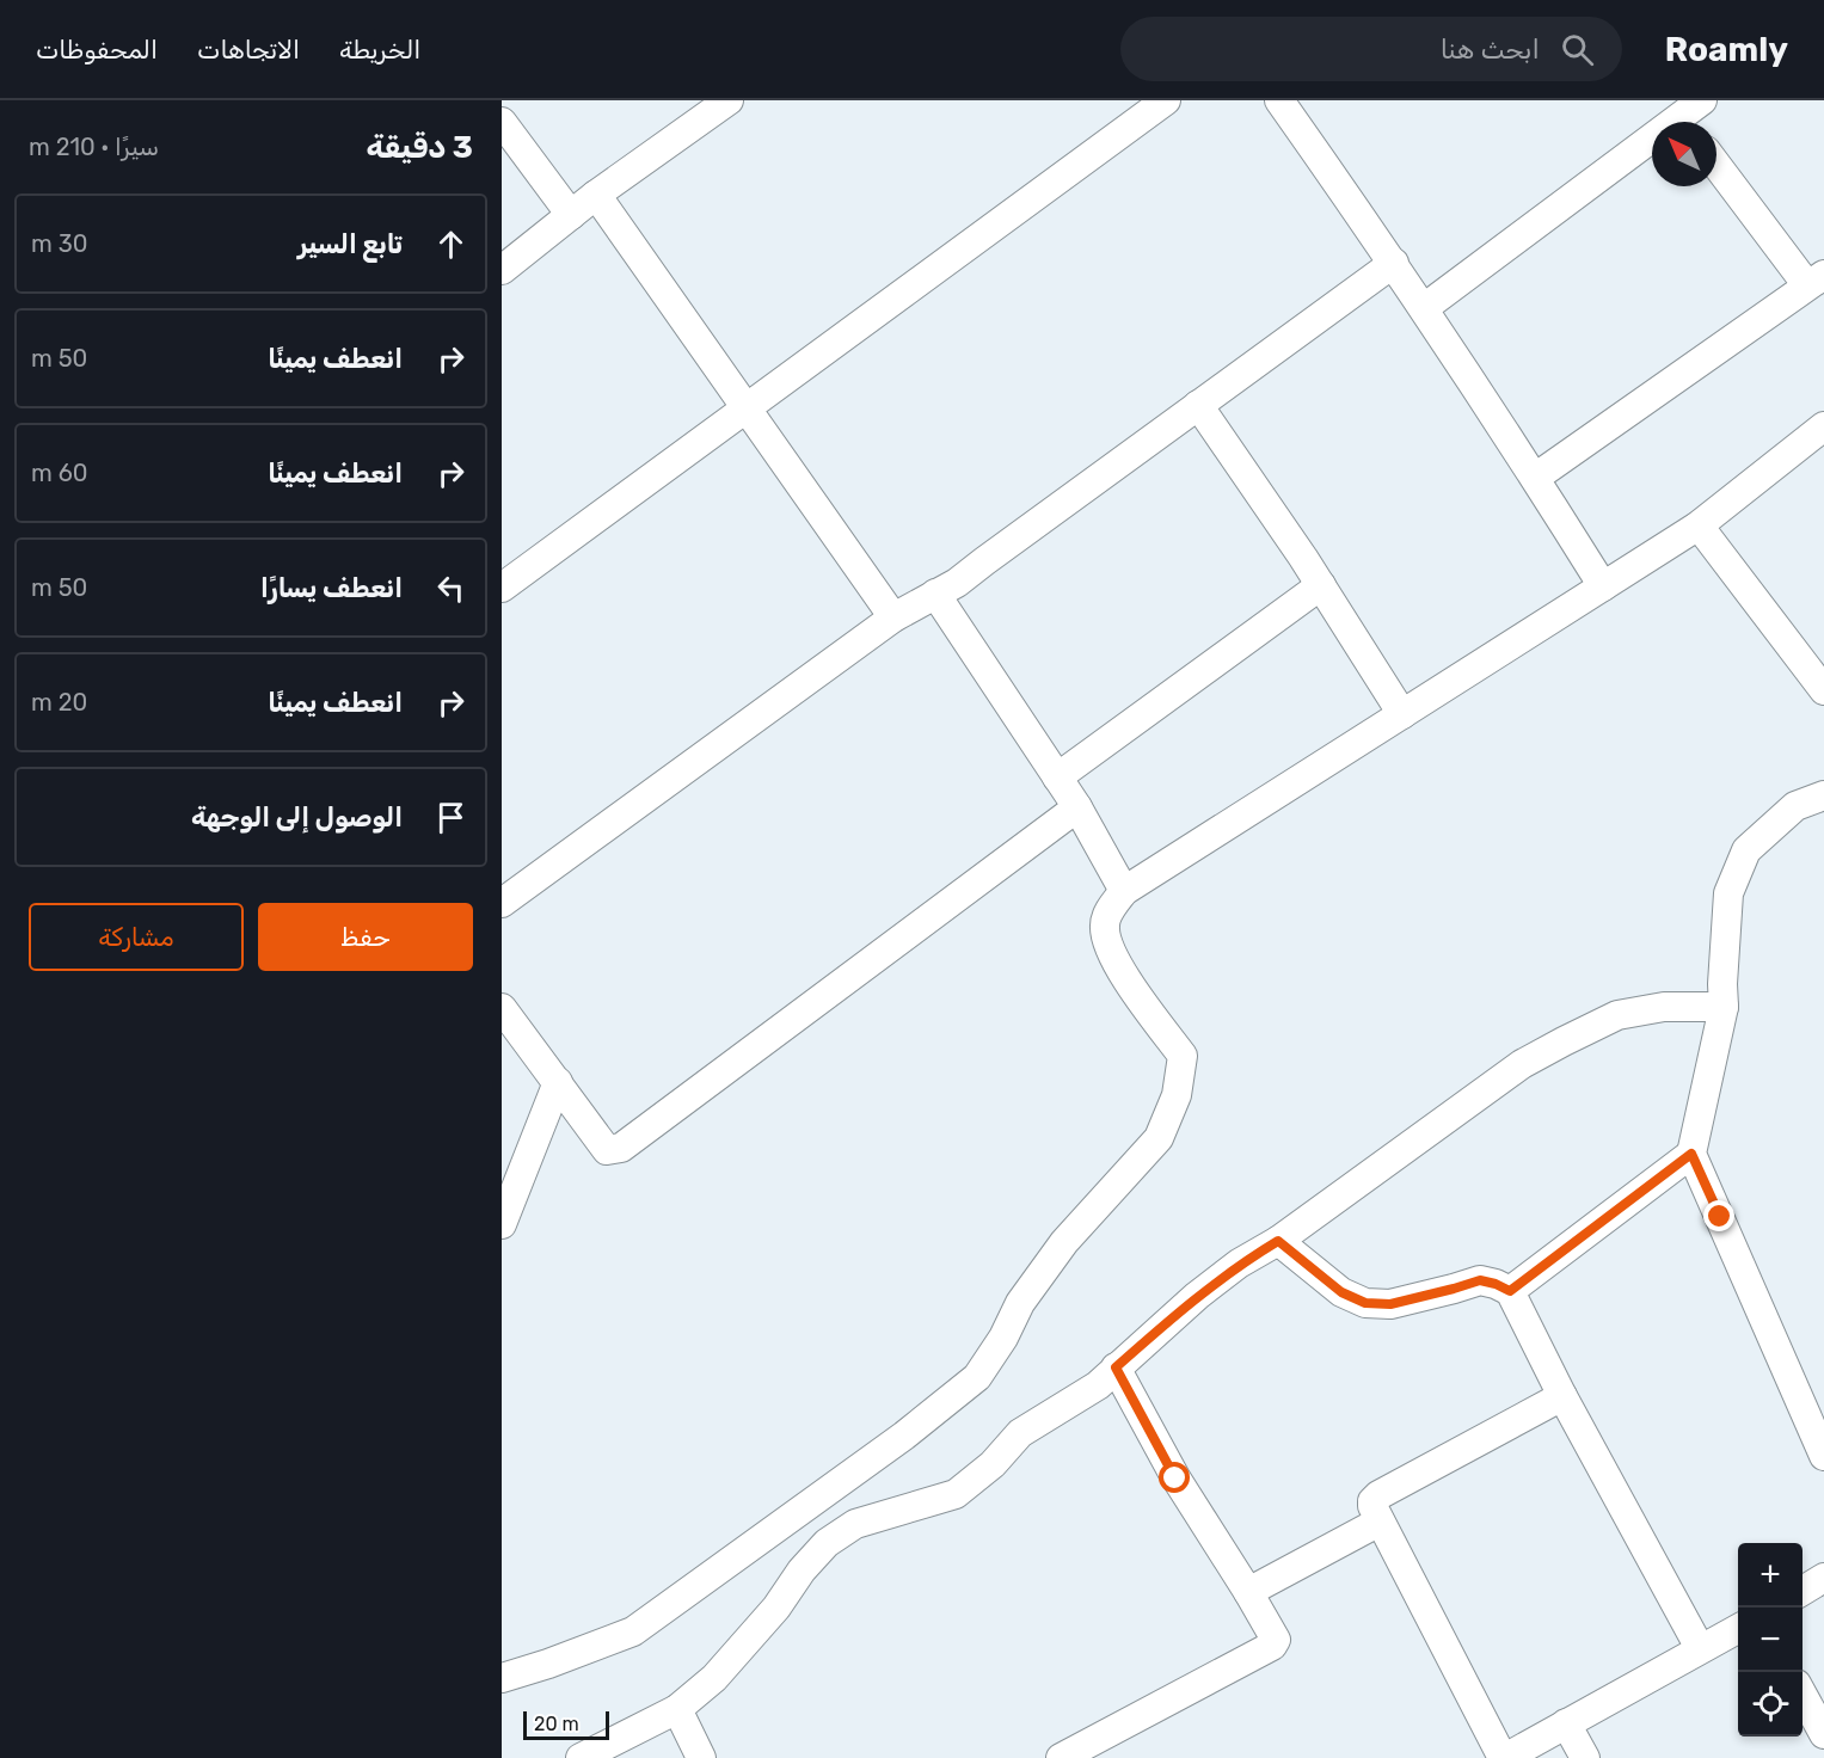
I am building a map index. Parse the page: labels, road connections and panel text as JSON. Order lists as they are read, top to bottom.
{
  "scale_bar": "20 m",
  "north": "top left",
  "page": {
    "header": "Roamly",
    "search": "ابحث هنا",
    "nav": ["الخريطة", "الاتجاهات", "المحفوظات"],
    "heading": ["3 دقيقة", "سيرًا · 210 m"],
    "list": [
      ["تابع السير", "30 m"],
      ["انعطف يمينًا", "50 m"],
      ["انعطف يمينًا", "60 m"],
      ["انعطف يسارًا", "50 m"],
      ["انعطف يمينًا", "20 m"],
      "الوصول إلى الوجهة"
    ],
    "buttons": ["حفظ", "مشاركة"],
    "map_buttons": ["+", "−"],
    "scale": "20 m"
  }
}
